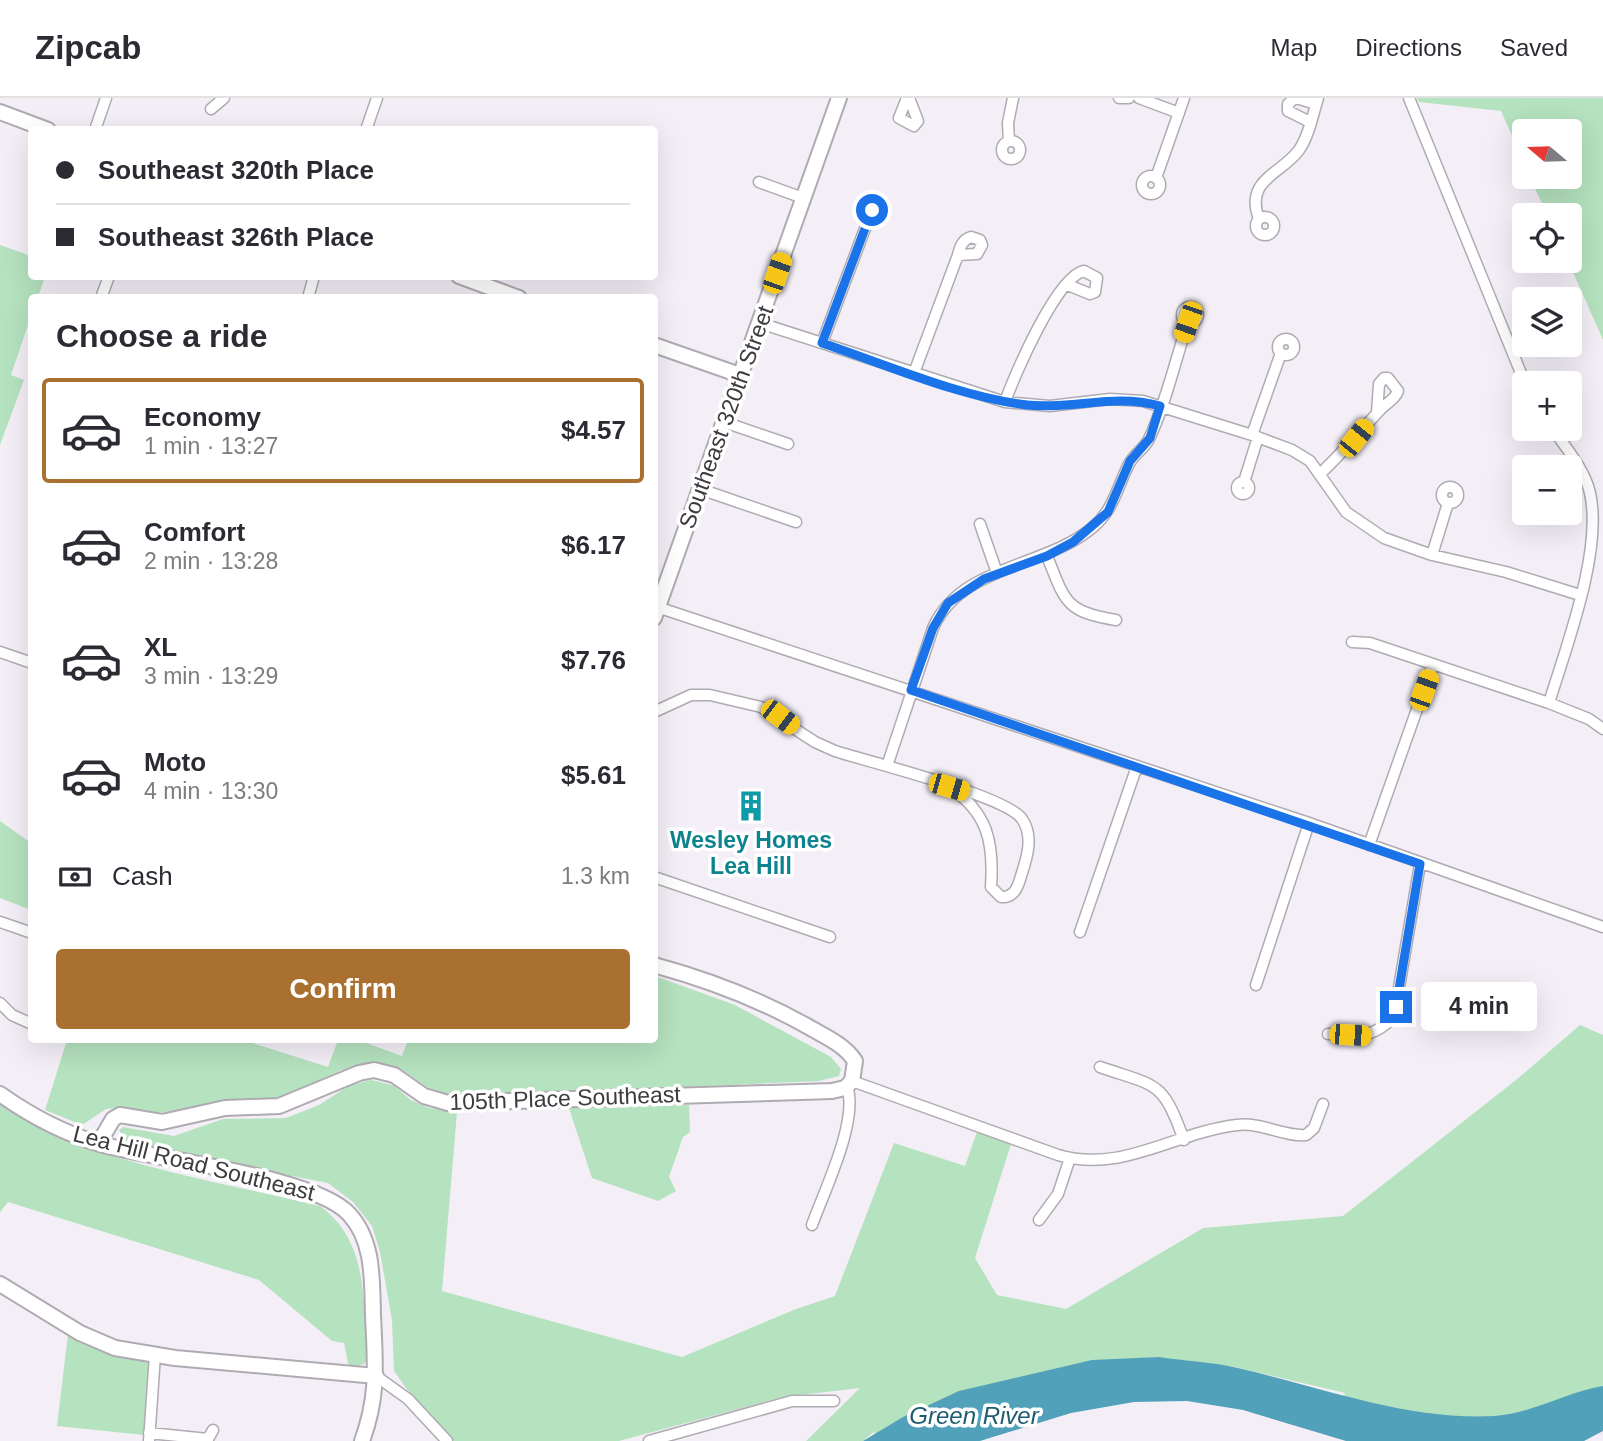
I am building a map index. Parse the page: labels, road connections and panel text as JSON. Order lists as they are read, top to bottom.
{
  "streets": {
    "street": ["Southeast 320th Street", "105th Place Southeast", "Lea Hill Road Southeast"]
  },
  "crossings": [
    ["105th Place Southeast", "Lea Hill Road Southeast"]
  ],
  "water": ["Green River"],
  "places": {
    "building": ["Wesley Homes Lea Hill"]
  },
  "north": "left",
  "page": {
    "header": "Zipcab",
    "nav": ["Map", "Directions", "Saved"],
    "map_buttons": ["+", "−"],
    "banner": ["Southeast 320th Place", "Southeast 326th Place"],
    "heading": "Choose a ride",
    "list": [
      {
        "name": "Economy",
        "note": "1 min · 13:27",
        "value": "$4.57"
      },
      {
        "name": "Comfort",
        "note": "2 min · 13:28",
        "value": "$6.17"
      },
      {
        "name": "XL",
        "note": "3 min · 13:29",
        "value": "$7.76"
      },
      {
        "name": "Moto",
        "note": "4 min · 13:30",
        "value": "$5.61"
      }
    ],
    "pay": ["Cash", "1.3 km"],
    "buttons": "Confirm",
    "bubble": "4 min"
  }
}
